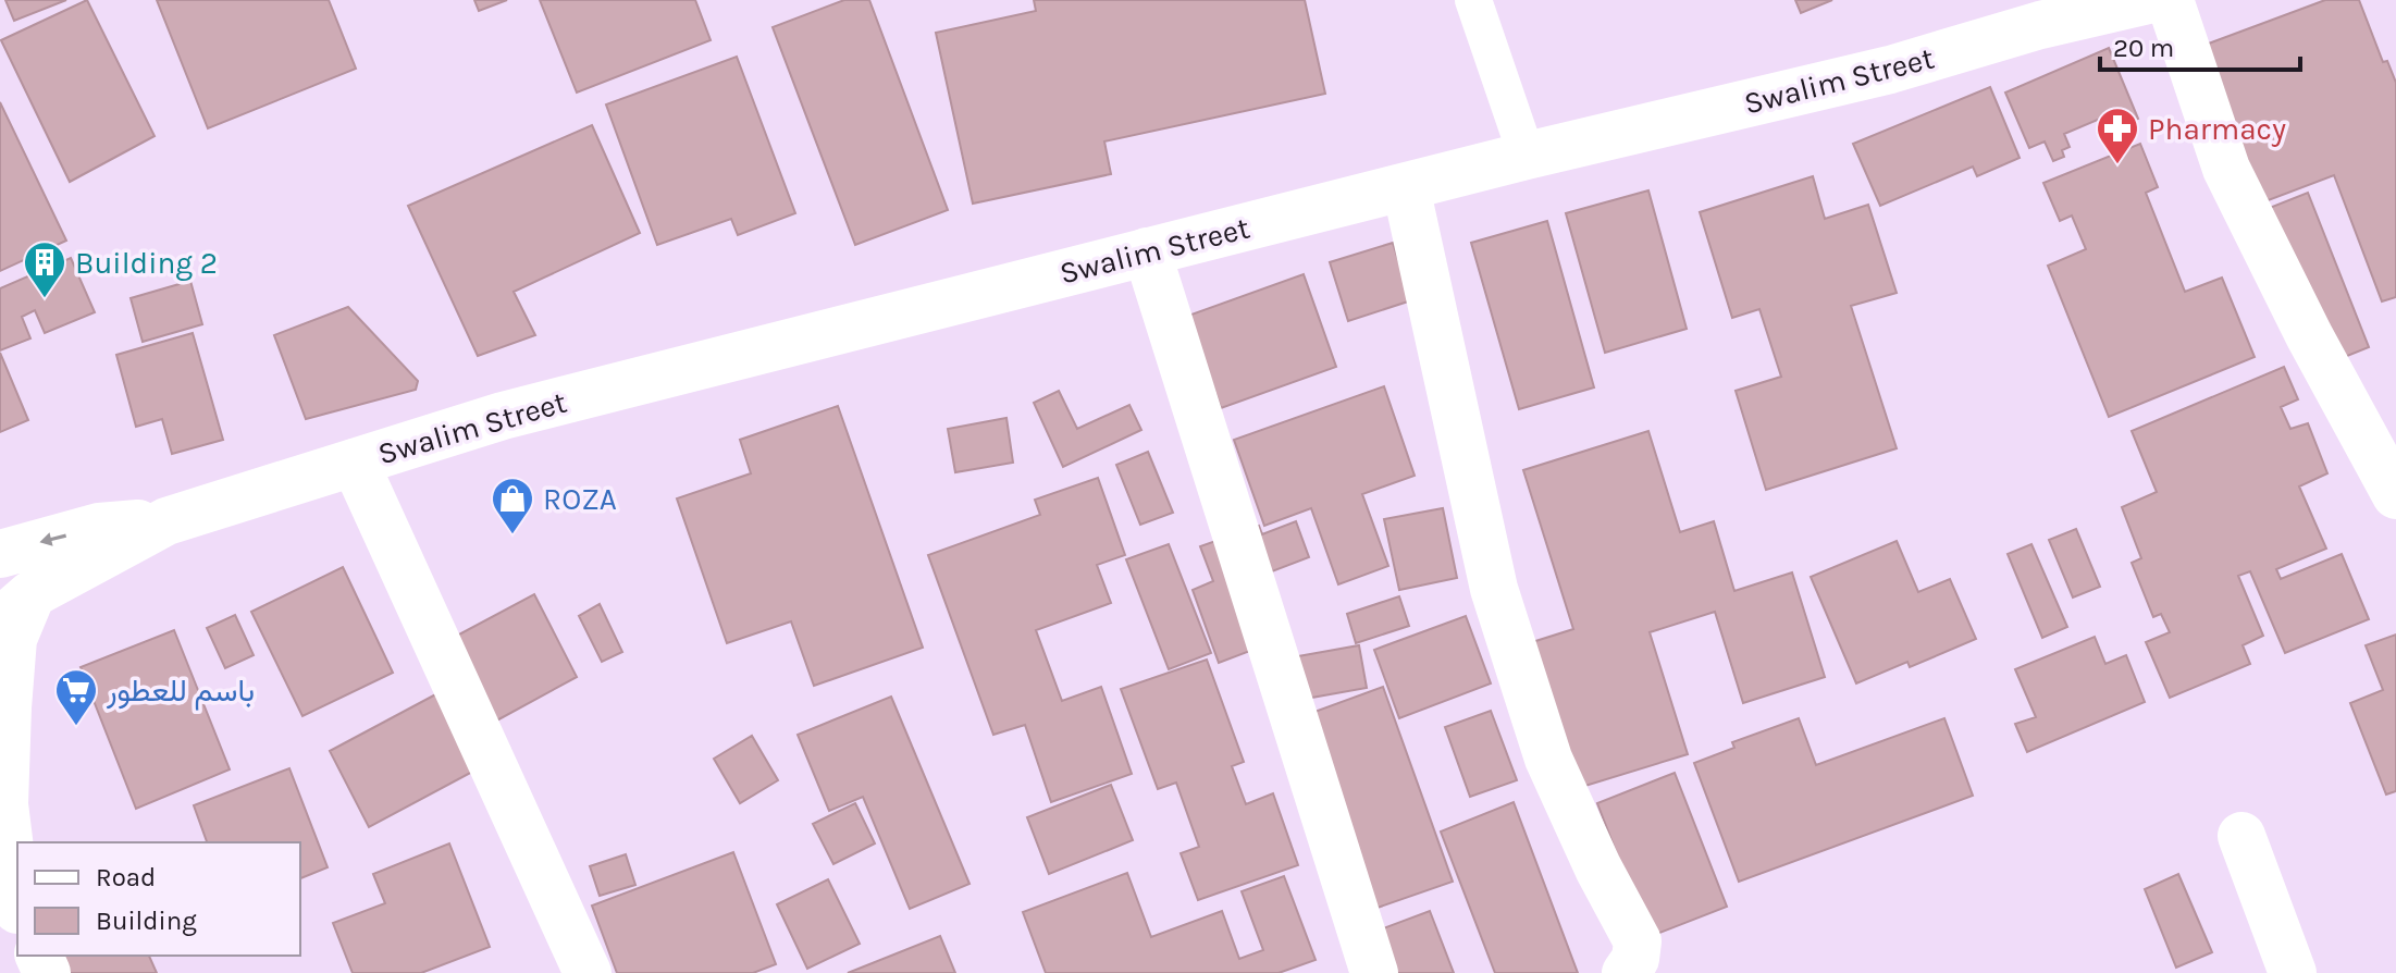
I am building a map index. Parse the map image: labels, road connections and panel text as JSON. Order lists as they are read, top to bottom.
{
  "streets": {
    "street": ["Swalim Street"]
  },
  "places": {
    "pharmacy": ["Pharmacy"],
    "building": ["Building 2"],
    "shop": ["ROZA"],
    "supermarket": ["باسم للعطور"]
  },
  "legend": ["Road", "Building"],
  "scale_bar": "20 m"
}
